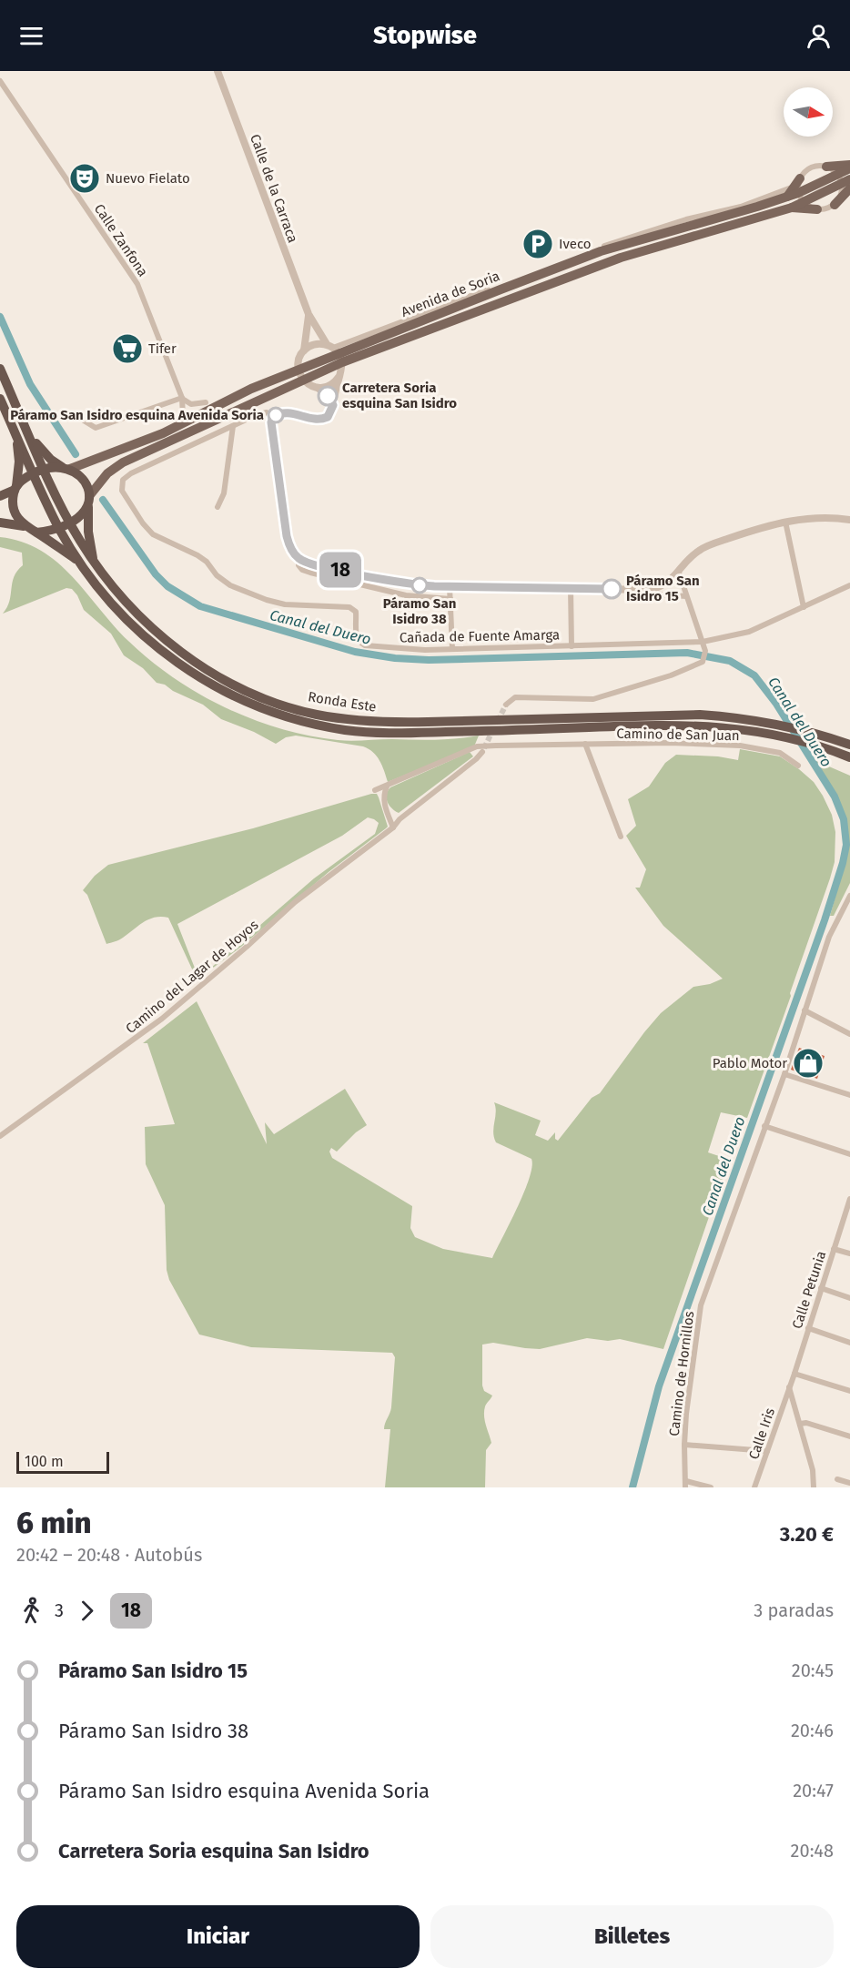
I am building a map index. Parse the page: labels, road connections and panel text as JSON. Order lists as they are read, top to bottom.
{
  "streets": {
    "highway": ["Ronda Este"],
    "main road": ["Avenida de Soria"],
    "street": [
      "Calle de la Carraca",
      "Calle Zanfona",
      "Cañada de Fuente Amarga",
      "Camino de San Juan",
      "Camino del Lagar de Hoyos",
      "Calle Petunia",
      "Camino de Hornillos",
      "Calle Iris"
    ]
  },
  "crossings": [
    ["Calle de la Carraca", "Avenida de Soria"],
    ["Calle Petunia", "Calle Iris"]
  ],
  "water": ["Canal del Duero"],
  "places": {
    "theatre": ["Nuevo Fielato"],
    "parking": ["Iveco"],
    "supermarket": ["Tifer"],
    "other": [
      "Carretera Soria esquina San Isidro",
      "Páramo San Isidro esquina Avenida Soria",
      "Páramo San Isidro 38",
      "Páramo San Isidro 15"
    ],
    "shop": ["Pablo Motor"]
  },
  "lines": ["bus line 18"],
  "scale_bar": "100 m",
  "north": "right",
  "page": {
    "header": "Stopwise",
    "on_map": "18",
    "scale": "100 m",
    "heading": ["6 min", "20:42 – 20:48 · Autobús", "3.20 €"],
    "legs": ["3", "18", "3 paradas"],
    "list": [
      {
        "name": "Páramo San Isidro 15",
        "value": "20:45"
      },
      {
        "name": "Páramo San Isidro 38",
        "value": "20:46"
      },
      {
        "name": "Páramo San Isidro esquina Avenida Soria",
        "value": "20:47"
      },
      {
        "name": "Carretera Soria esquina San Isidro",
        "value": "20:48"
      }
    ],
    "buttons": ["Iniciar", "Billetes"]
  }
}
